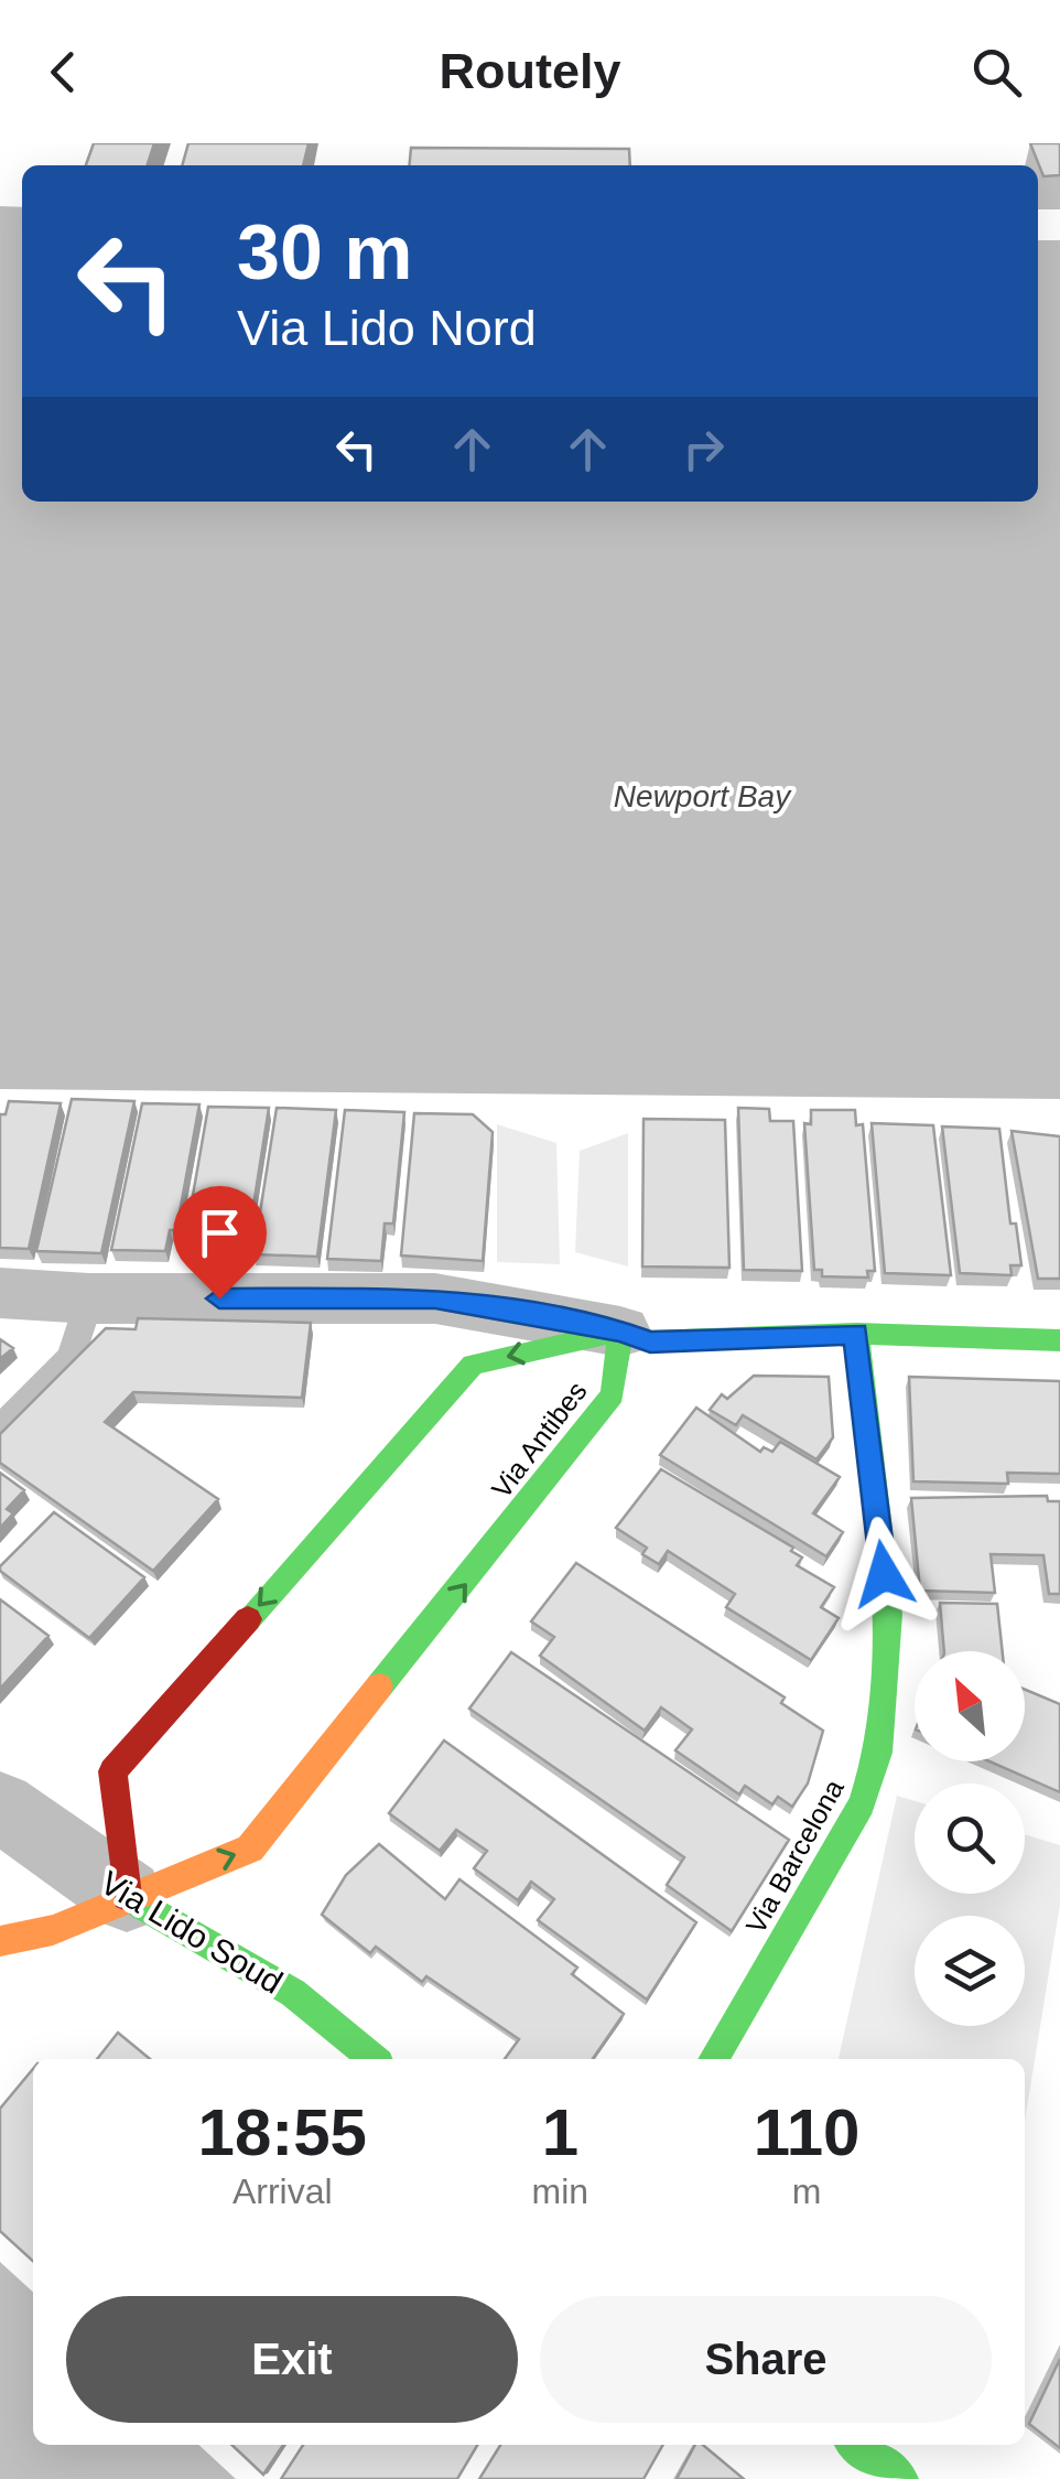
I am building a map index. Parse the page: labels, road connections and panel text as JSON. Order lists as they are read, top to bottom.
{
  "streets": {
    "street": ["Via Antibes", "Via Barcelona", "Via Lido Soud"]
  },
  "crossings": [
    ["Via Antibes", "Via Lido Soud"]
  ],
  "water": ["Newport Bay"],
  "north": "top left",
  "page": {
    "header": "Routely",
    "turn": ["30 m", "Via Lido Nord"],
    "eta": [
      "18:55",
      "Arrival",
      "1",
      "min",
      "110",
      "m"
    ],
    "buttons": ["Exit", "Share"]
  }
}
